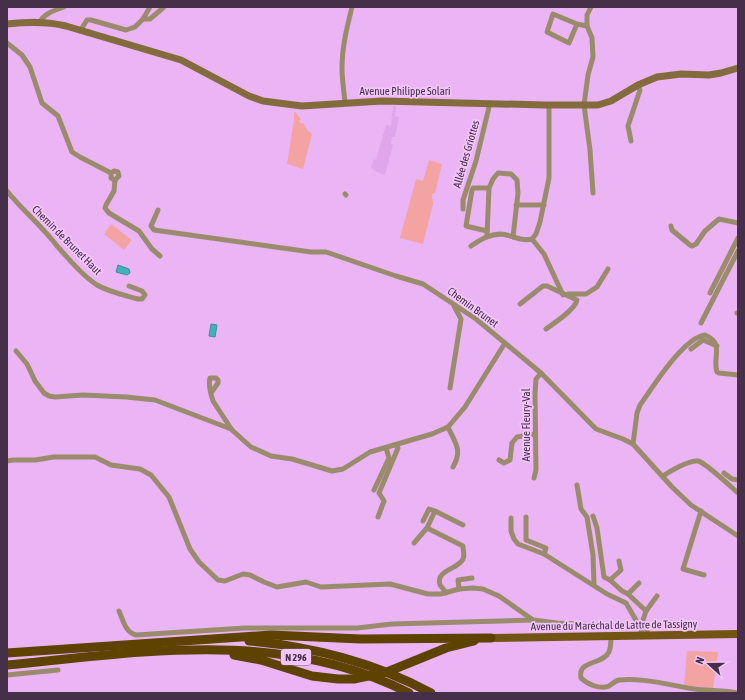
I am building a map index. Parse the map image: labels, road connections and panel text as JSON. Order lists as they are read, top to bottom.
{
  "streets": {
    "highway": ["N 296"],
    "main road": ["Avenue Philippe Solari", "Avenue du Maréchal de Lattre de Tassigny"],
    "street": [
      "Allée des Griottes",
      "Chemin de Brunet Haut",
      "Chemin Brunet",
      "Avenue Fleury-Val"
    ]
  },
  "crossings": [
    ["Avenue Philippe Solari", "Allée des Griottes"],
    ["Chemin Brunet", "Avenue Fleury-Val"]
  ],
  "north": "left"
}
